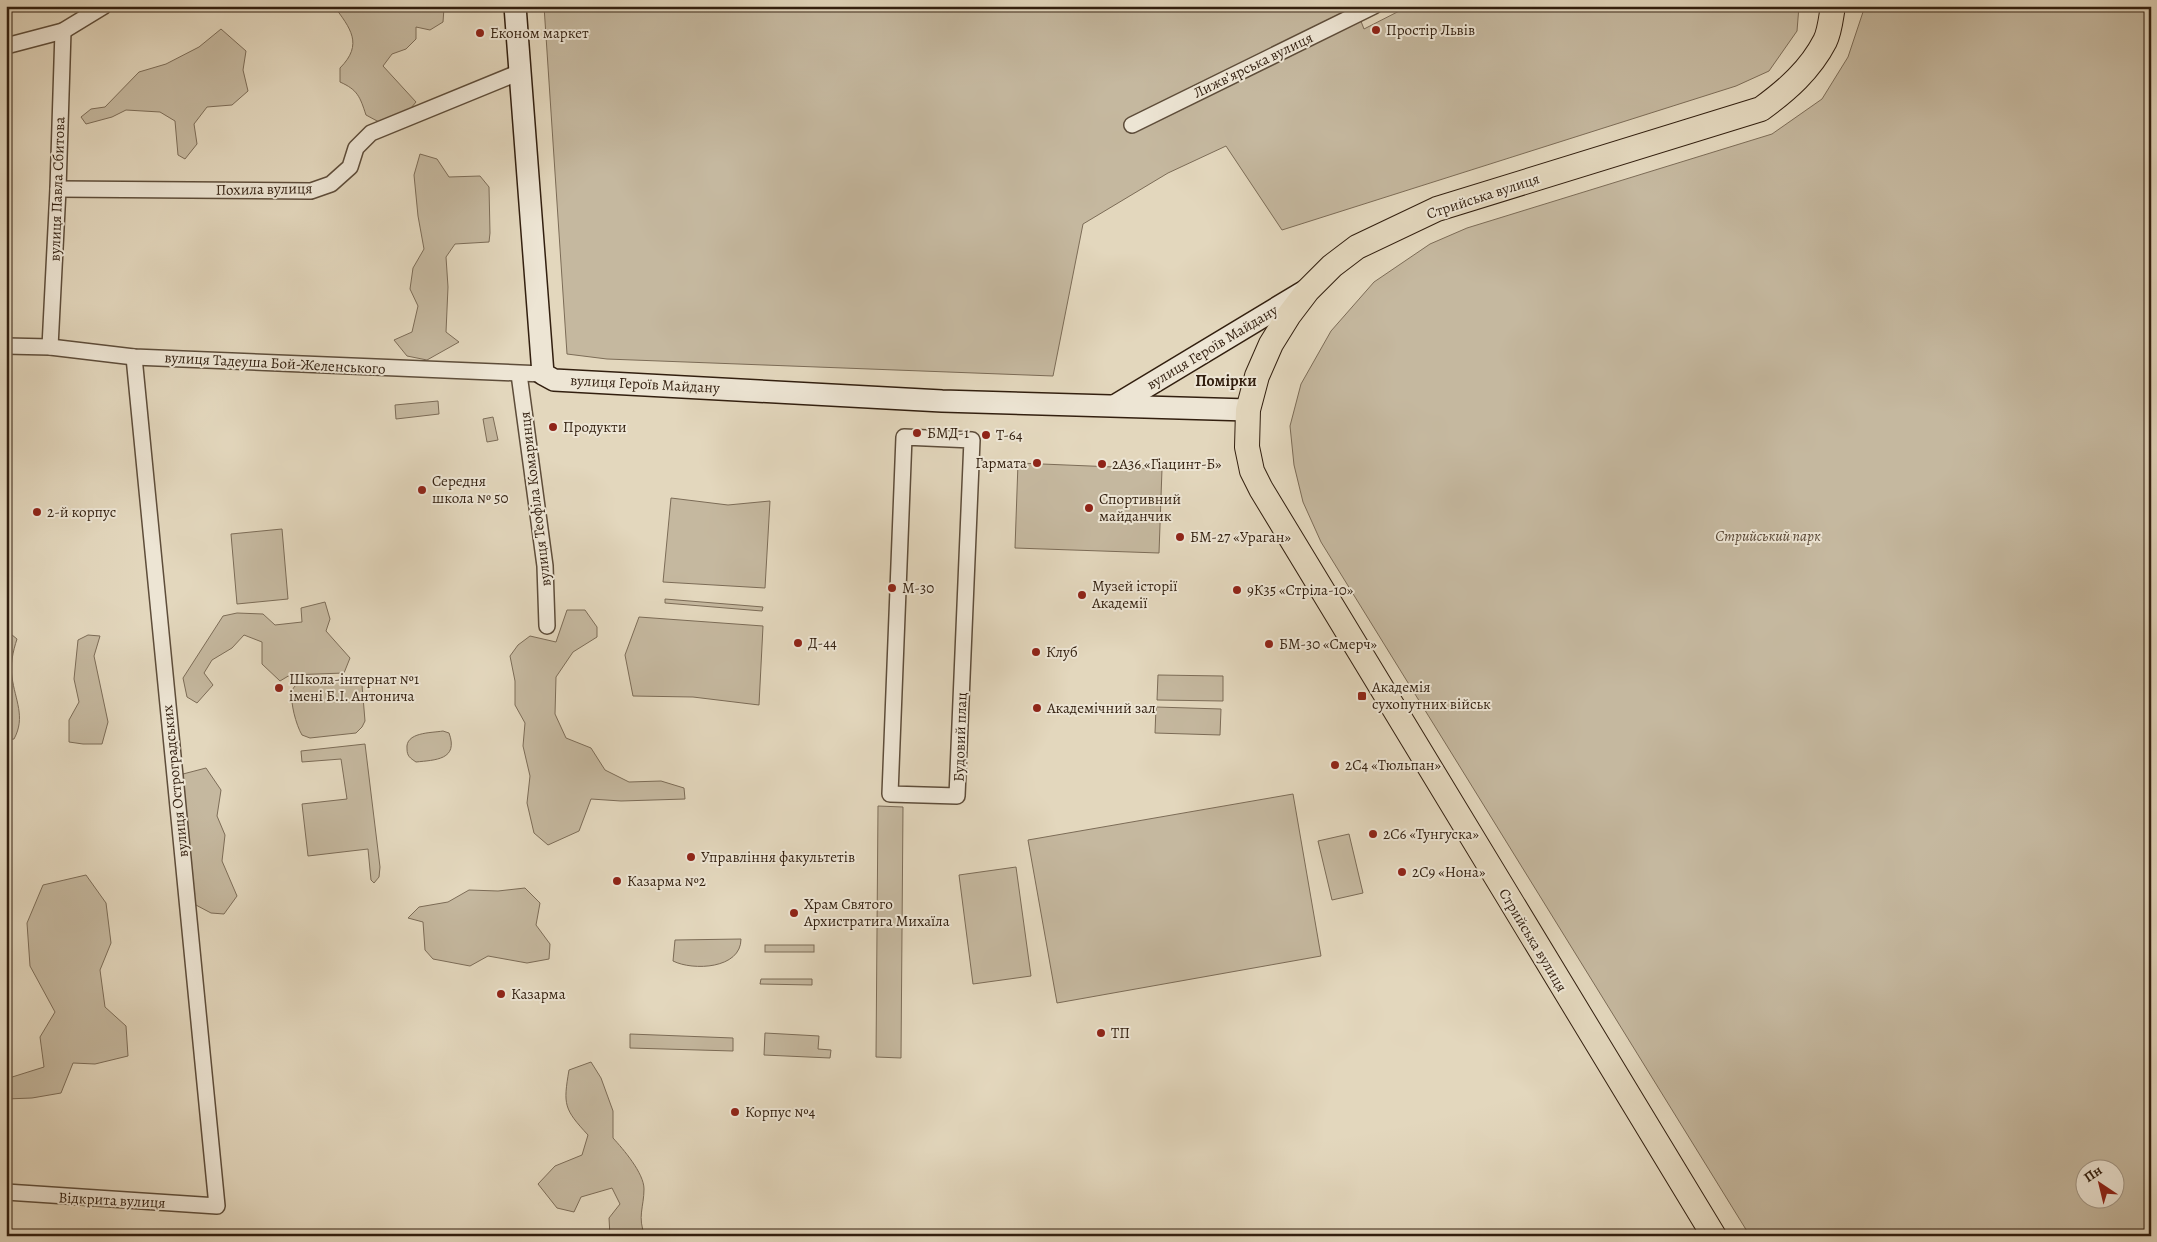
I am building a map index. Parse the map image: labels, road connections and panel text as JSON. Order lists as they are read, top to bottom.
{
  "streets": {
    "main road": ["Стрийська вулиця", "вулиця Героїв Майдану"],
    "street": [
      "Лижвʼярська вулиця",
      "вулиця Павла Сбитова",
      "Похила вулиця",
      "вулиця Тадеуша Бой-Желенського",
      "вулиця Теофіла Комаринця",
      "Будовий плац",
      "вулиця Остроградських",
      "Відкрита вулиця"
    ]
  },
  "crossings": [
    ["вулиця Павла Сбитова", "Похила вулиця"],
    ["вулиця Павла Сбитова", "вулиця Тадеуша Бой-Желенського"],
    ["Стрийська вулиця", "вулиця Героїв Майдану"],
    ["вулиця Героїв Майдану", "вулиця Тадеуша Бой-Желенського"],
    ["вулиця Тадеуша Бой-Желенського", "вулиця Теофіла Комаринця"],
    ["вулиця Тадеуша Бой-Желенського", "вулиця Остроградських"],
    ["вулиця Остроградських", "Відкрита вулиця"]
  ],
  "districts": ["Помірки"],
  "parks": ["Стрийський парк"],
  "places": {
    "other": [
      "Простір Львів",
      "Економ маркет",
      "Продукти",
      "БМД-1",
      "Т-64",
      "Гармата",
      "2А36 «Гіацинт-Б»",
      "Середня школа № 50",
      "Спортивний майданчик",
      "2-й корпус",
      "БМ-27 «Ураган»",
      "М-30",
      "9К35 «Стріла-10»",
      "Музей історії Академії",
      "Д-44",
      "БМ-30 «Смерч»",
      "Клуб",
      "Школа-інтернат №1 імені Б.І. Антонича",
      "Академічний зал",
      "2С4 «Тюльпан»",
      "2С6 «Тунгуска»",
      "Управління факультетів",
      "2С9 «Нона»",
      "Казарма №2",
      "Храм Святого Архистратига Михаїла",
      "Казарма",
      "ТП",
      "Корпус №4"
    ],
    "transit": ["Академія сухопутних військ"]
  },
  "north": "top left"
}
